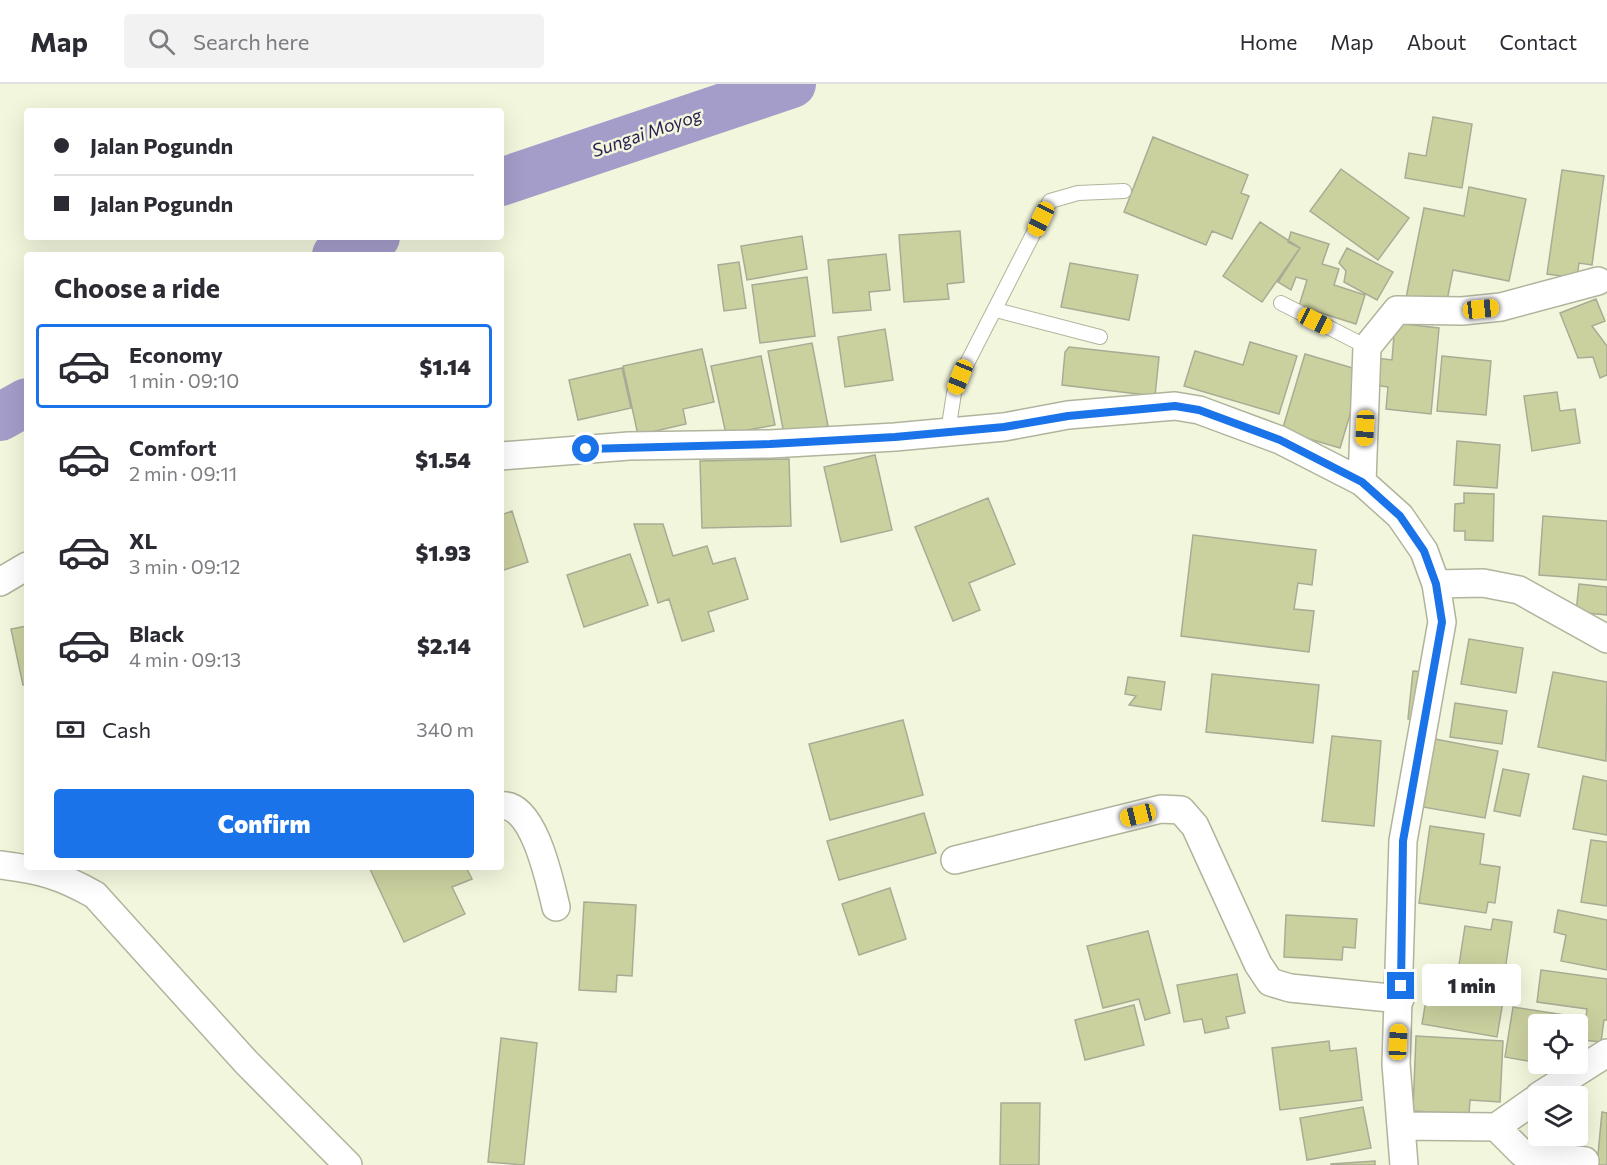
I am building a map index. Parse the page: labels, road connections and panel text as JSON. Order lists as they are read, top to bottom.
{
  "water": ["Sungai Moyog"],
  "page": {
    "header": "Map",
    "search": "Search here",
    "nav": [
      "Home",
      "Map",
      "About",
      "Contact"
    ],
    "banner": ["Jalan Pogundn", "Jalan Pogundn"],
    "heading": "Choose a ride",
    "list": [
      {
        "name": "Economy",
        "note": "1 min · 09:10",
        "value": "$1.14"
      },
      {
        "name": "Comfort",
        "note": "2 min · 09:11",
        "value": "$1.54"
      },
      {
        "name": "XL",
        "note": "3 min · 09:12",
        "value": "$1.93"
      },
      {
        "name": "Black",
        "note": "4 min · 09:13",
        "value": "$2.14"
      }
    ],
    "pay": ["Cash", "340 m"],
    "buttons": "Confirm",
    "bubble": "1 min"
  }
}
